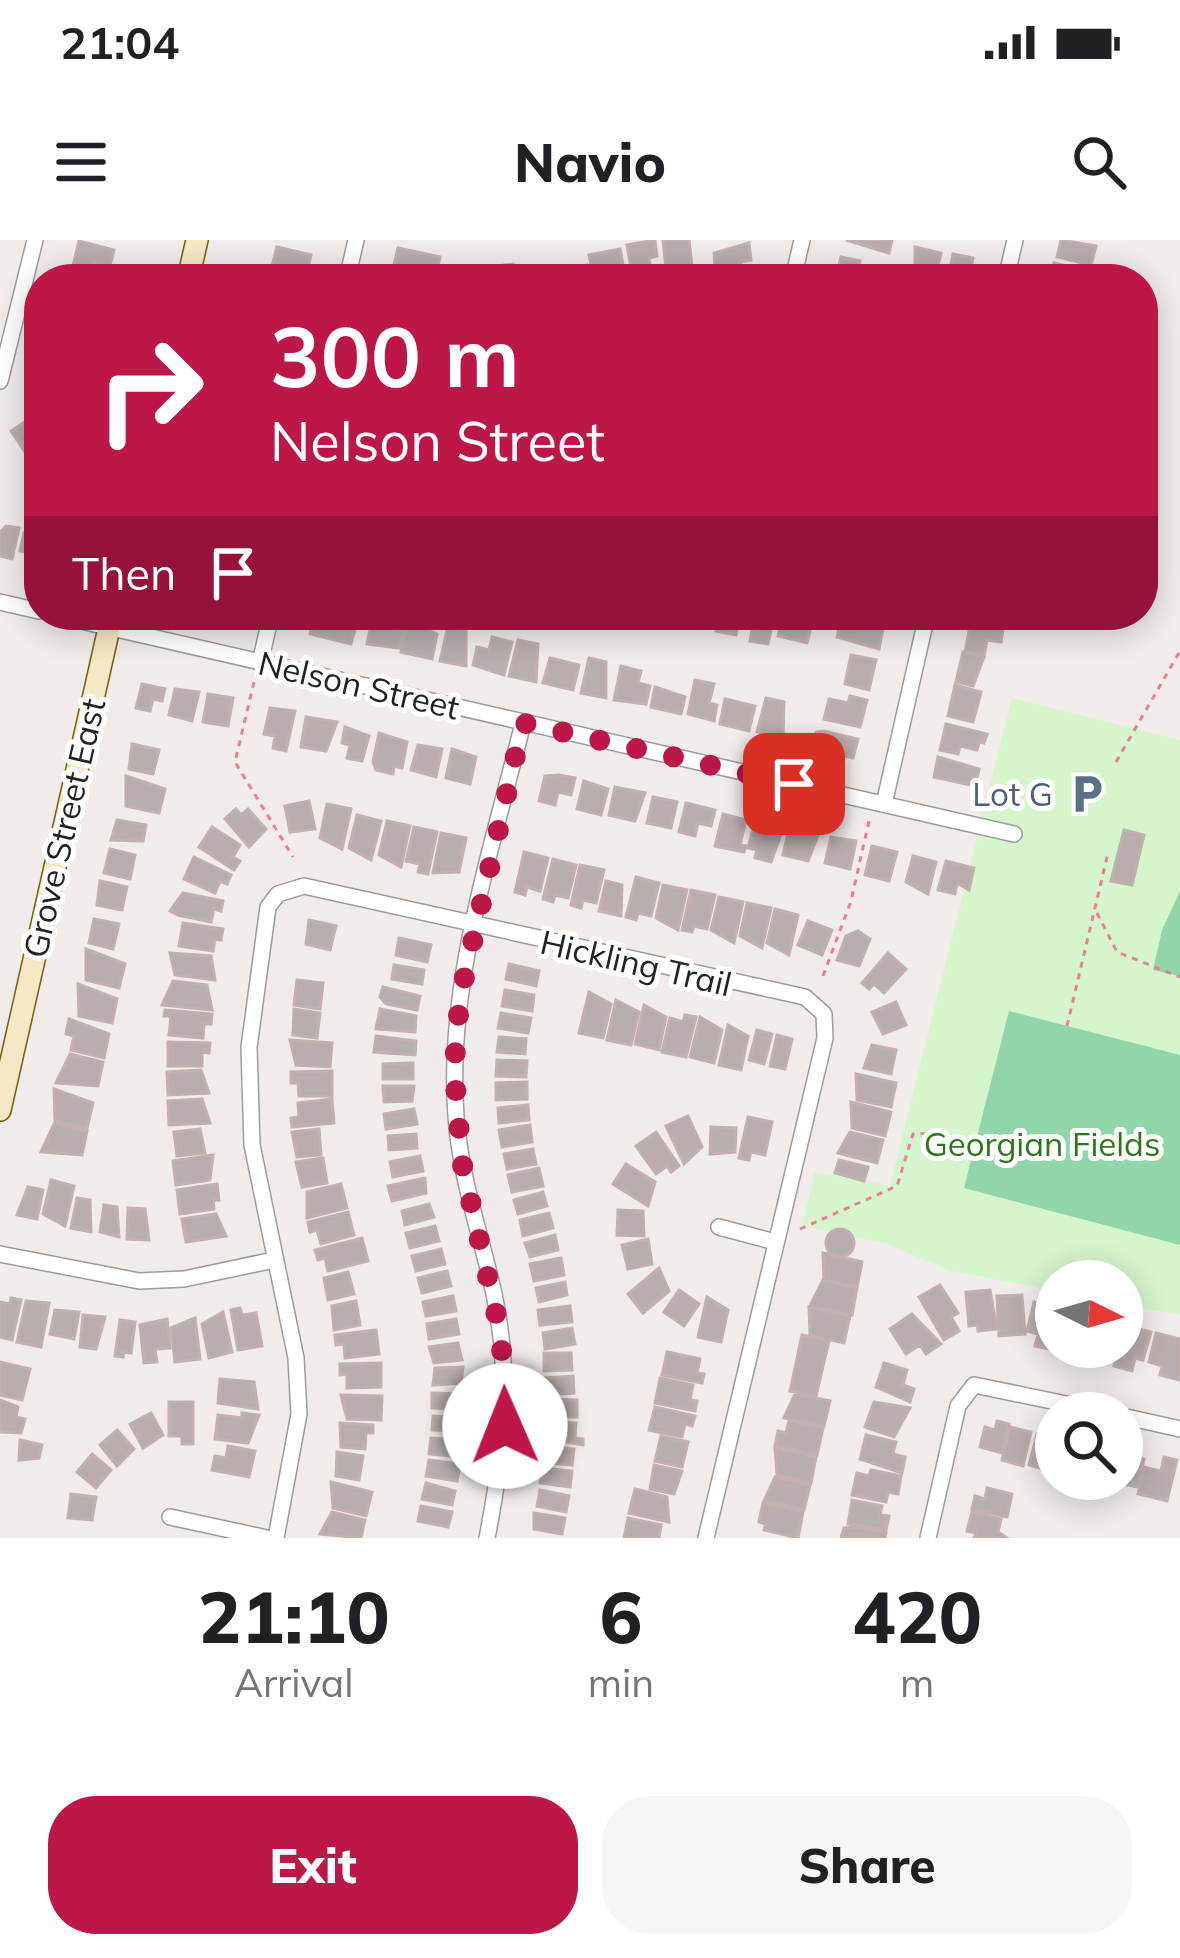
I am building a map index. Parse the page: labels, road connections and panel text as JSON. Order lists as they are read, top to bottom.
{
  "streets": {
    "street": ["Nelson Street", "Grove Street East", "Hickling Trail"]
  },
  "parks": ["Georgian Fields"],
  "places": {
    "parking": ["Lot G"]
  },
  "north": "right",
  "page": {
    "status": "21:04",
    "header": "Navio",
    "turn": ["300 m", "Nelson Street"],
    "then": "Then",
    "eta": [
      "21:10",
      "Arrival",
      "6",
      "min",
      "420",
      "m"
    ],
    "buttons": ["Exit", "Share"]
  }
}
